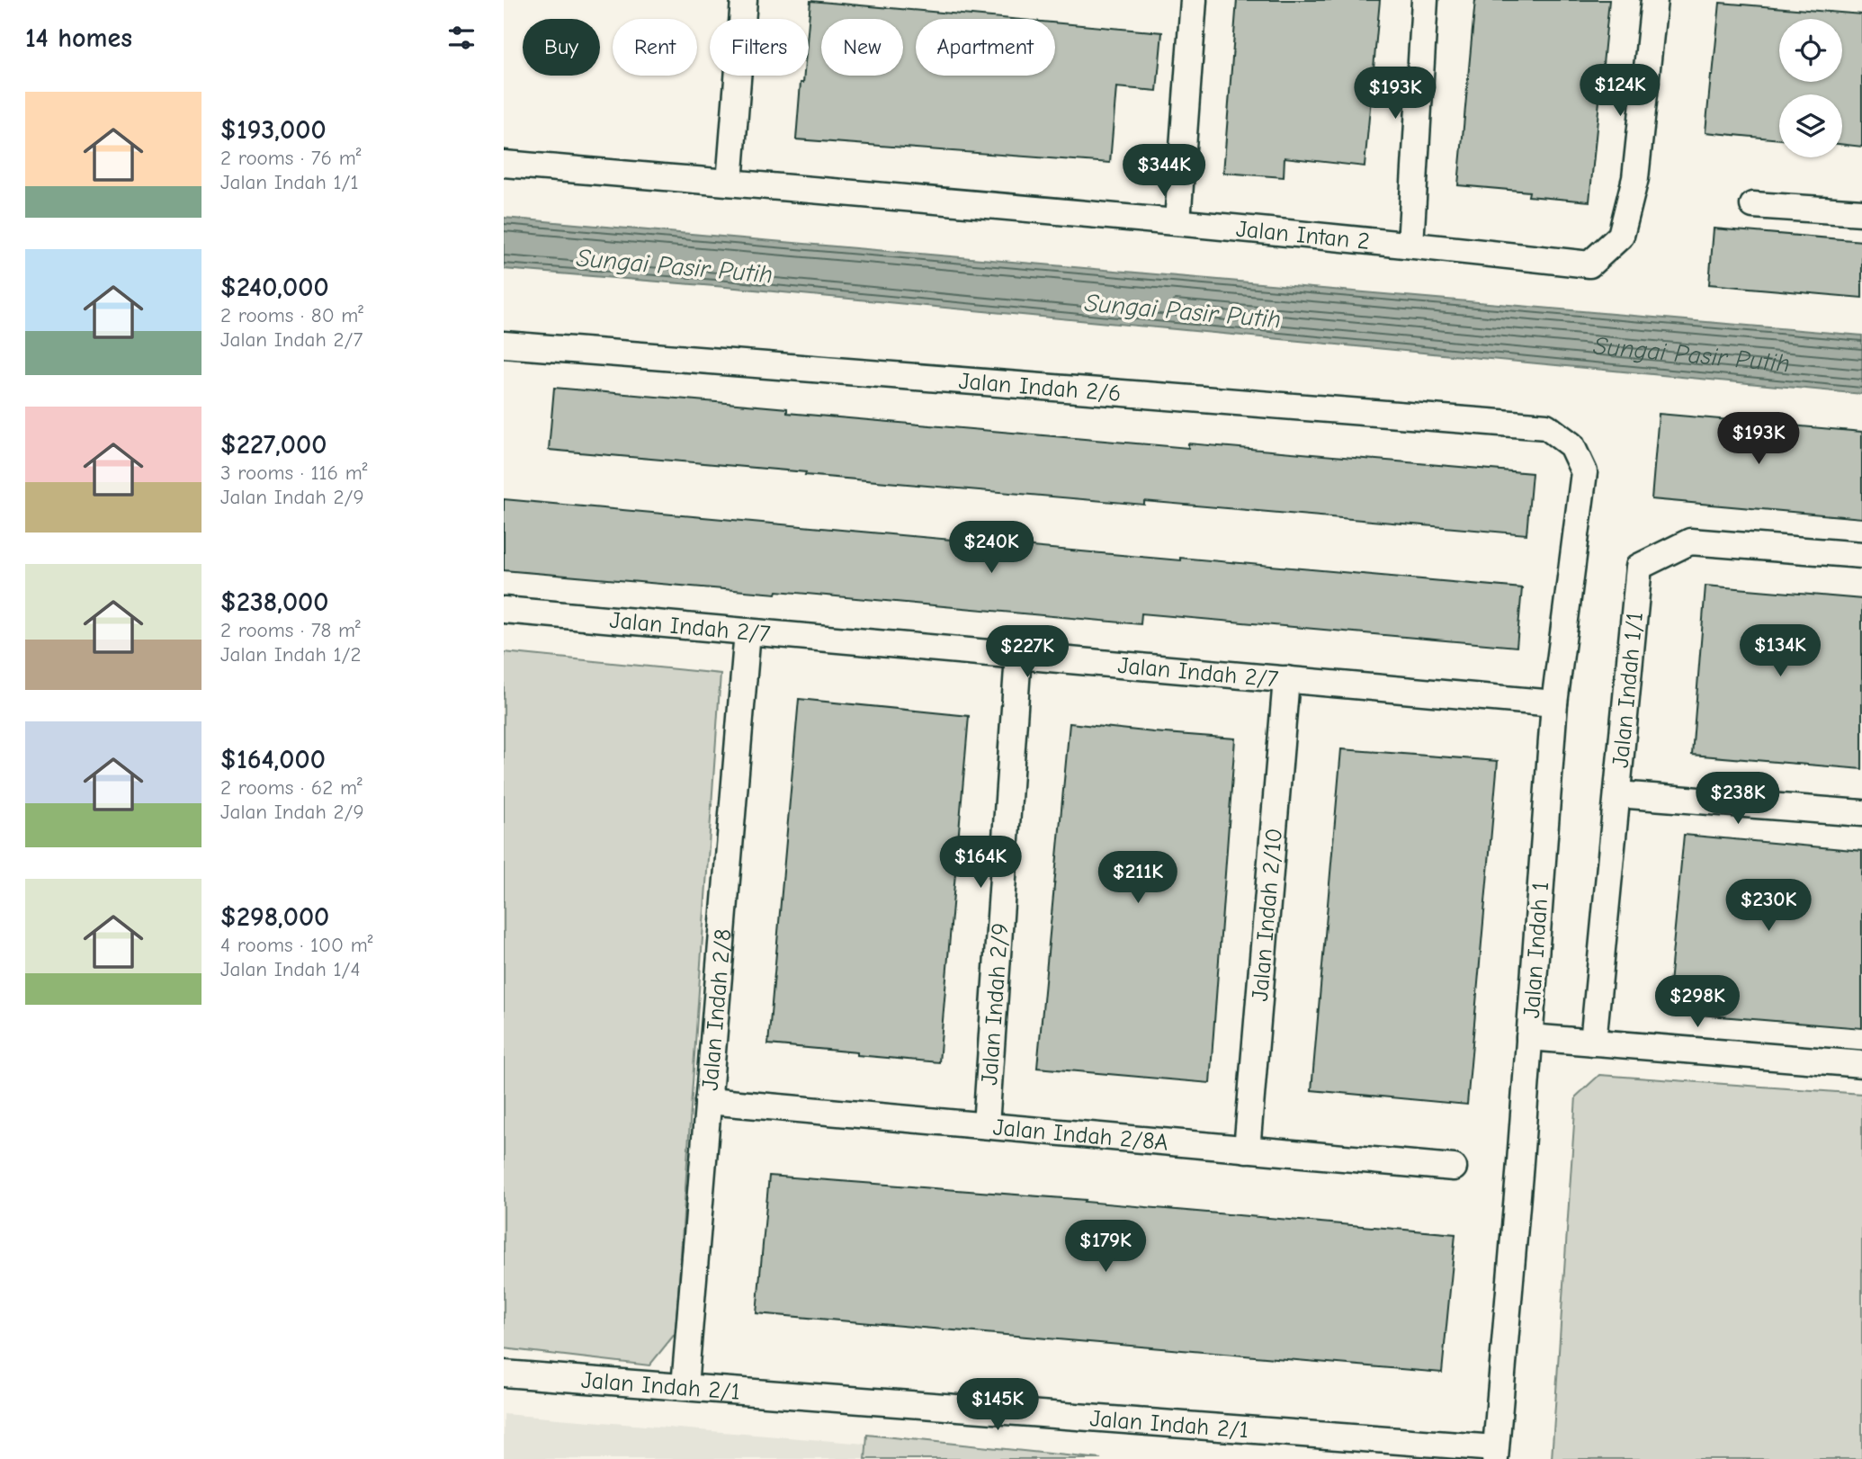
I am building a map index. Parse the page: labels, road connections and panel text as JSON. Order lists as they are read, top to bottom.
{
  "streets": {
    "street": [
      "Jalan Intan 2",
      "Jalan Indah 2/6",
      "Jalan Indah 2/7",
      "Jalan Indah 1/1",
      "Jalan Indah 2/10",
      "Jalan Indah 1",
      "Jalan Indah 2/9",
      "Jalan Indah 2/8",
      "Jalan Indah 2/8A",
      "Jalan Indah 2/1"
    ]
  },
  "crossings": [
    ["Jalan Indah 2/6", "Jalan Indah 1"],
    ["Jalan Indah 2/7", "Jalan Indah 2/10"],
    ["Jalan Indah 2/7", "Jalan Indah 1"],
    ["Jalan Indah 2/7", "Jalan Indah 2/9"],
    ["Jalan Indah 2/7", "Jalan Indah 2/8"],
    ["Jalan Indah 2/10", "Jalan Indah 2/8A"],
    ["Jalan Indah 1", "Jalan Indah 2/1"],
    ["Jalan Indah 2/9", "Jalan Indah 2/8A"],
    ["Jalan Indah 2/8", "Jalan Indah 2/8A"],
    ["Jalan Indah 2/8", "Jalan Indah 2/1"]
  ],
  "water": ["Sungai Pasir Putih"],
  "page": {
    "heading": "14 homes",
    "chip": [
      "Buy",
      "Rent",
      "Filters",
      "New",
      "Apartment"
    ],
    "price": [
      "$124K",
      "$193K",
      "$344K",
      "$193K",
      "$240K",
      "$134K",
      "$227K",
      "$238K",
      "$164K",
      "$211K",
      "$230K",
      "$298K",
      "$179K",
      "$145K"
    ],
    "list": [
      {
        "name": "$193,000",
        "note": "2 rooms · 76 m² · Jalan Indah 1/1"
      },
      {
        "name": "$240,000",
        "note": "2 rooms · 80 m² · Jalan Indah 2/7"
      },
      {
        "name": "$227,000",
        "note": "3 rooms · 116 m² · Jalan Indah 2/9"
      },
      {
        "name": "$238,000",
        "note": "2 rooms · 78 m² · Jalan Indah 1/2"
      },
      {
        "name": "$164,000",
        "note": "2 rooms · 62 m² · Jalan Indah 2/9"
      },
      {
        "name": "$298,000",
        "note": "4 rooms · 100 m² · Jalan Indah 1/4"
      }
    ]
  }
}
